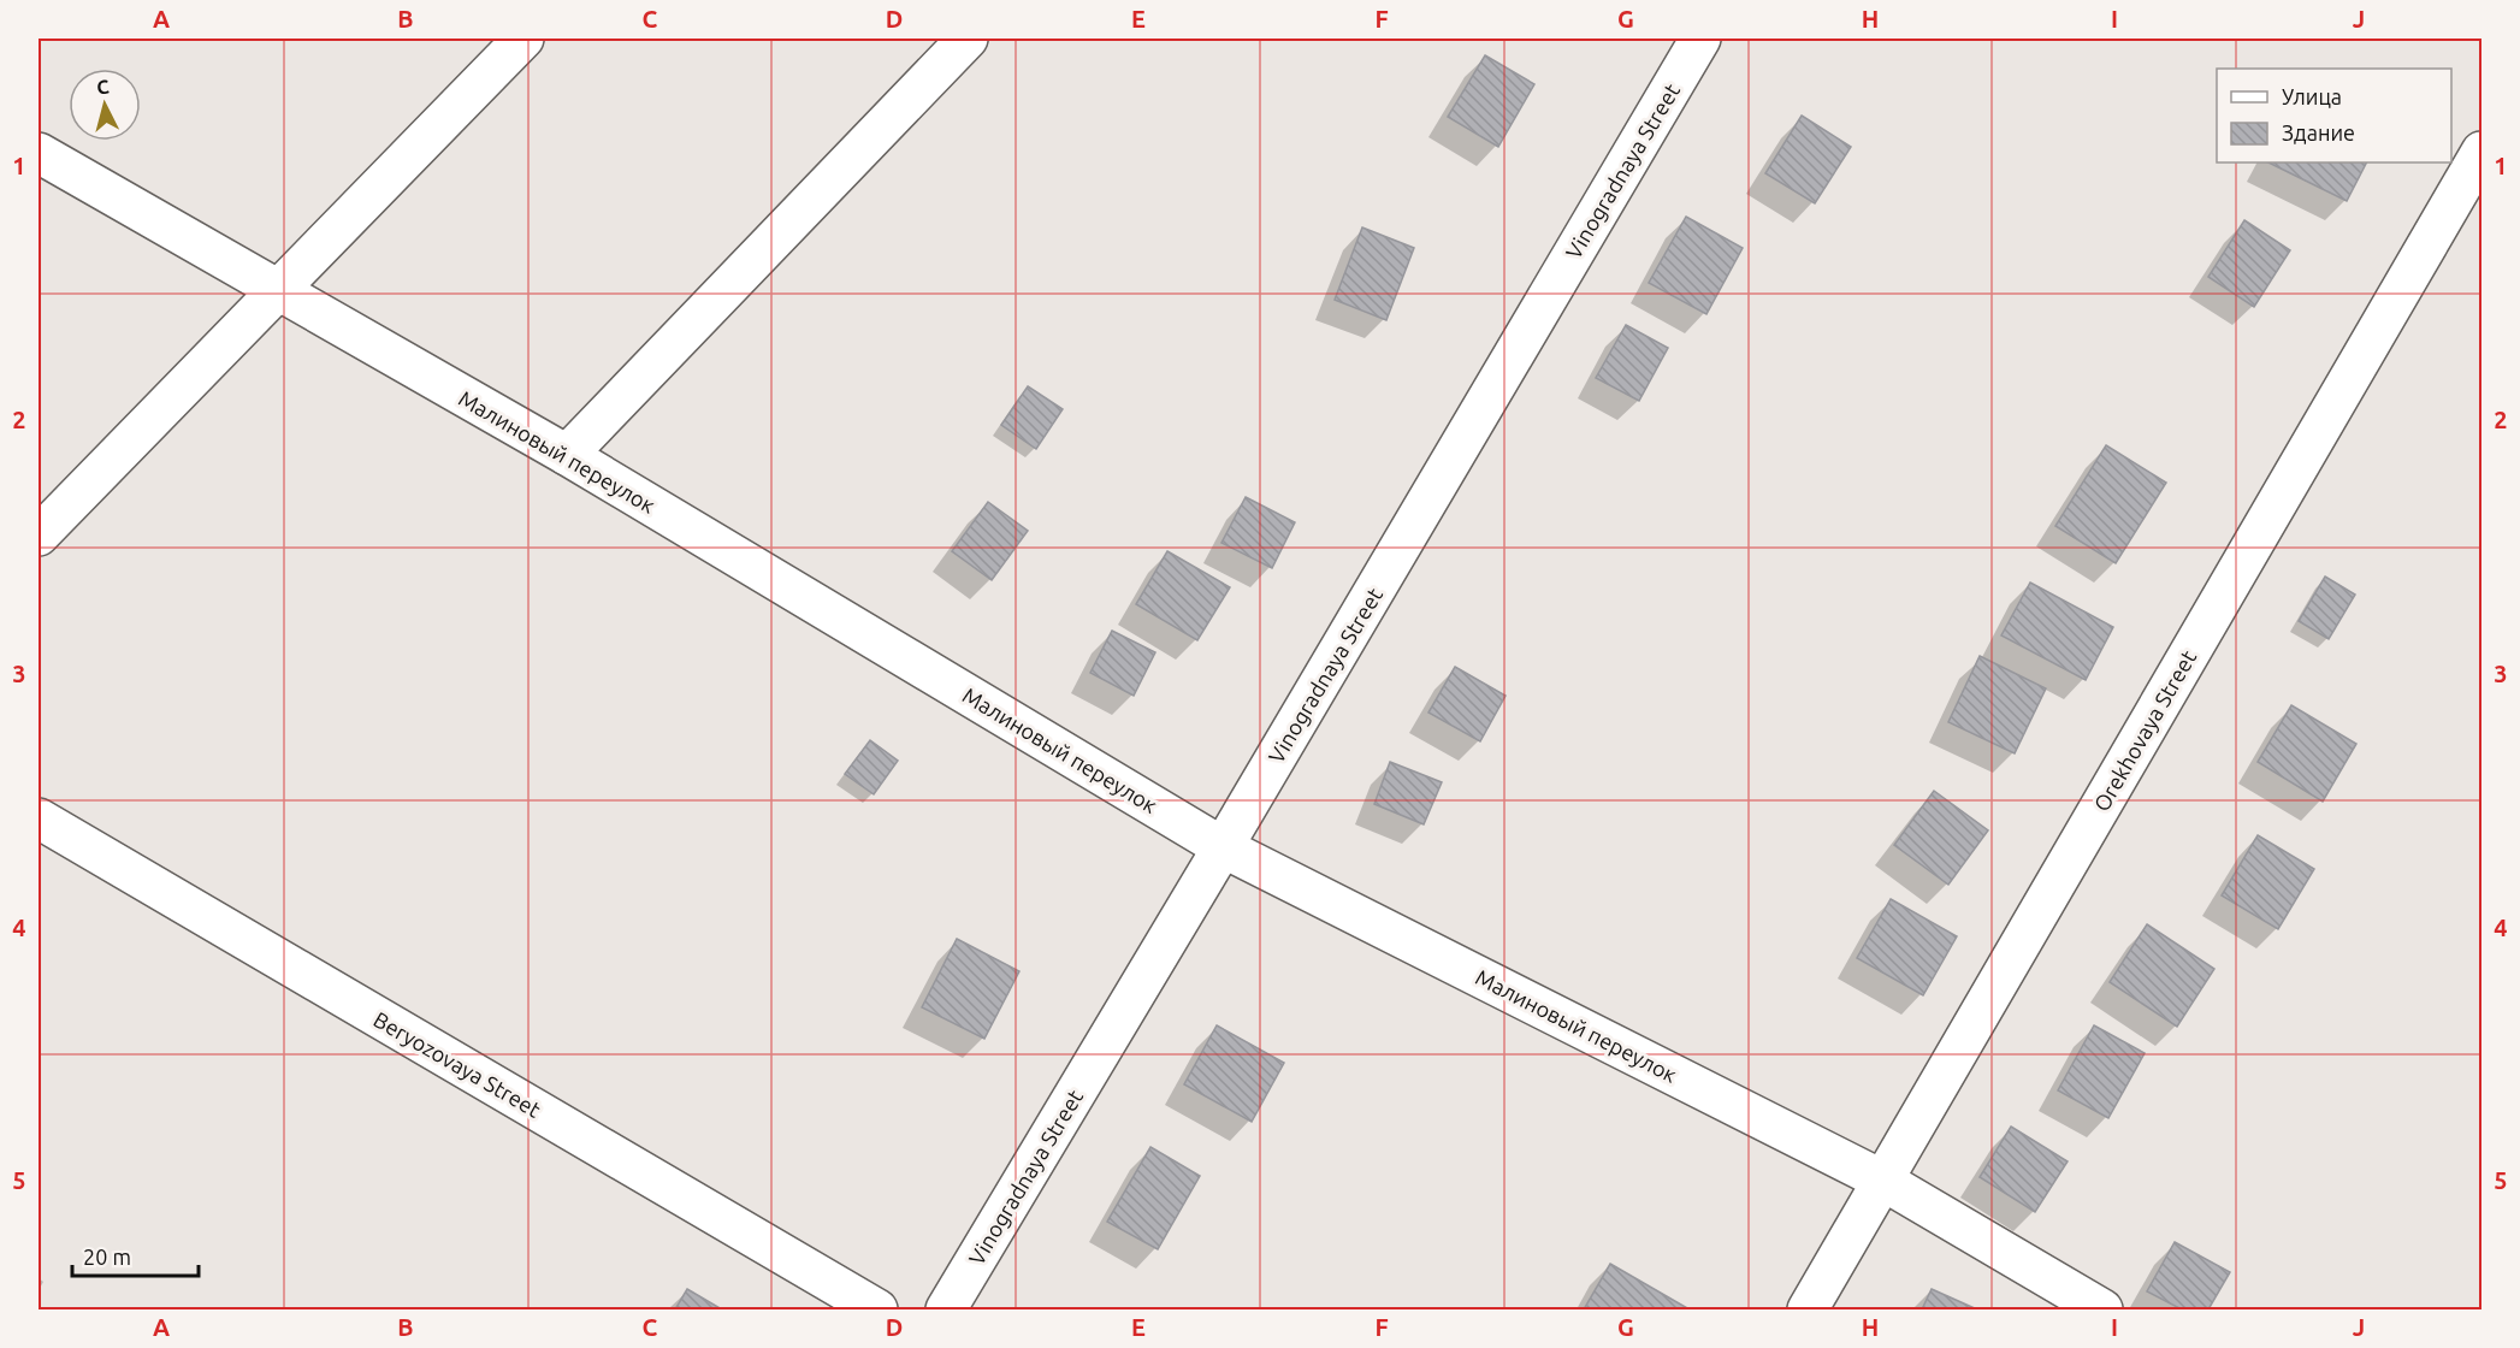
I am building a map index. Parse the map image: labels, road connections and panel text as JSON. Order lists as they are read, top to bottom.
{
  "streets": {
    "street": [
      "Vinogradnaya Street",
      "Малиновый переулок",
      "Orekhovaya Street",
      "Beryozovaya Street"
    ]
  },
  "crossings": [
    ["Vinogradnaya Street", "Малиновый переулок"],
    ["Малиновый переулок", "Orekhovaya Street"]
  ],
  "legend": ["Улица", "Здание"],
  "scale_bar": "20 m",
  "north": "top",
  "grid": {
    "columns": [
      "A",
      "B",
      "C",
      "D",
      "E",
      "F",
      "G",
      "H",
      "I",
      "J"
    ],
    "rows": [
      "1",
      "2",
      "3",
      "4",
      "5"
    ]
  }
}
